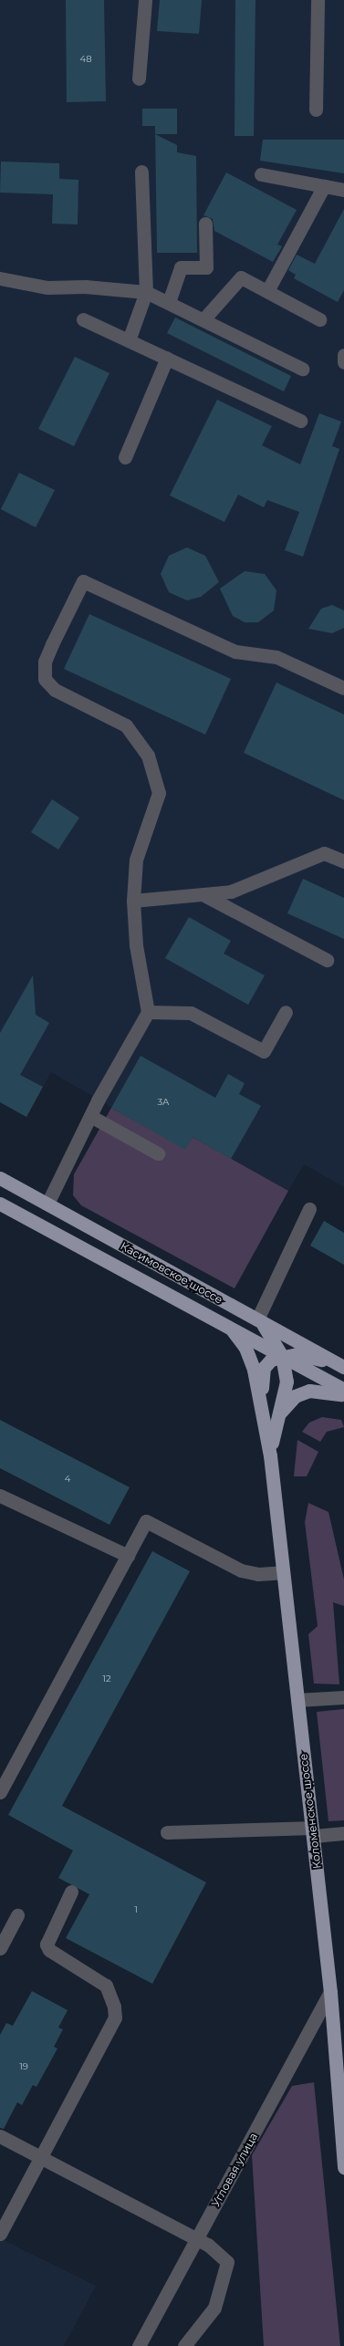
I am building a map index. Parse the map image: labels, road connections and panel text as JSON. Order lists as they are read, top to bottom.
{
  "streets": {
    "main road": ["Касимовское шоссе", "Коломенское шоссе"],
    "street": ["Угловая улица"]
  },
  "crossings": [
    ["Касимовское шоссе", "Коломенское шоссе"],
    ["Коломенское шоссе", "Угловая улица"]
  ],
  "house_numbers": [
    "48",
    "3А",
    "4",
    "12",
    "1",
    "19"
  ]
}
